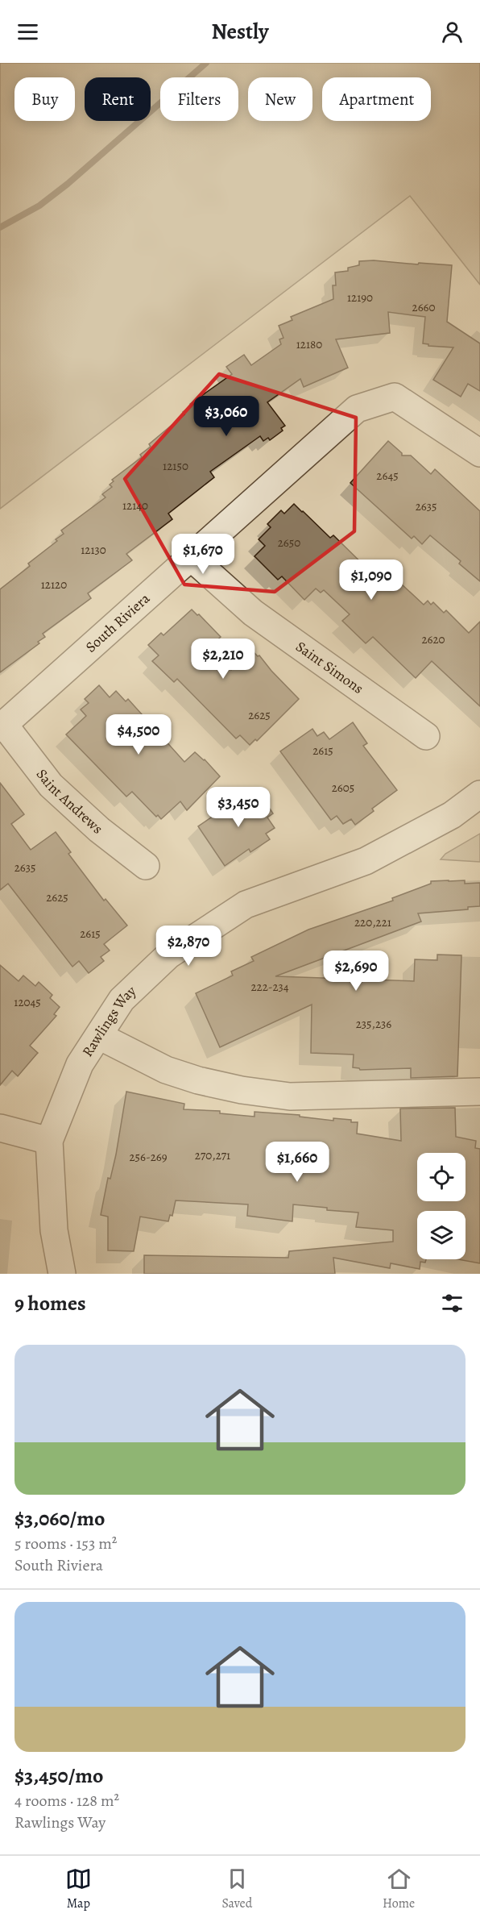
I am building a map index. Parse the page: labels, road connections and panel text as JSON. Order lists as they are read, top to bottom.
{
  "streets": {
    "street": [
      "South Riviera",
      "Saint Simons",
      "Saint Andrews",
      "Rawlings Way"
    ]
  },
  "crossings": [
    ["South Riviera", "Saint Simons"],
    ["South Riviera", "Saint Andrews"]
  ],
  "house_numbers": [
    "12190",
    "2660",
    "12180",
    "12150",
    "2645",
    "12140",
    "2635",
    "2650",
    "12130",
    "12120",
    "2620",
    "2625",
    "2615",
    "2605",
    "2635",
    "2625",
    "220,221",
    "2615",
    "222-234",
    "12045",
    "235,236",
    "270,271",
    "256-269"
  ],
  "page": {
    "header": "Nestly",
    "chip": [
      "Buy",
      "Rent",
      "Filters",
      "New",
      "Apartment"
    ],
    "price": [
      "$3,060",
      "$1,670",
      "$1,090",
      "$2,210",
      "$4,500",
      "$3,450",
      "$2,870",
      "$2,690",
      "$1,660"
    ],
    "heading": "9 homes",
    "list": [
      {
        "name": "$3,060/mo",
        "note": "5 rooms · 153 m² · South Riviera"
      },
      {
        "name": "$3,450/mo",
        "note": "4 rooms · 128 m² · Rawlings Way"
      }
    ],
    "tabs": ["Map", "Saved", "Home"]
  }
}
